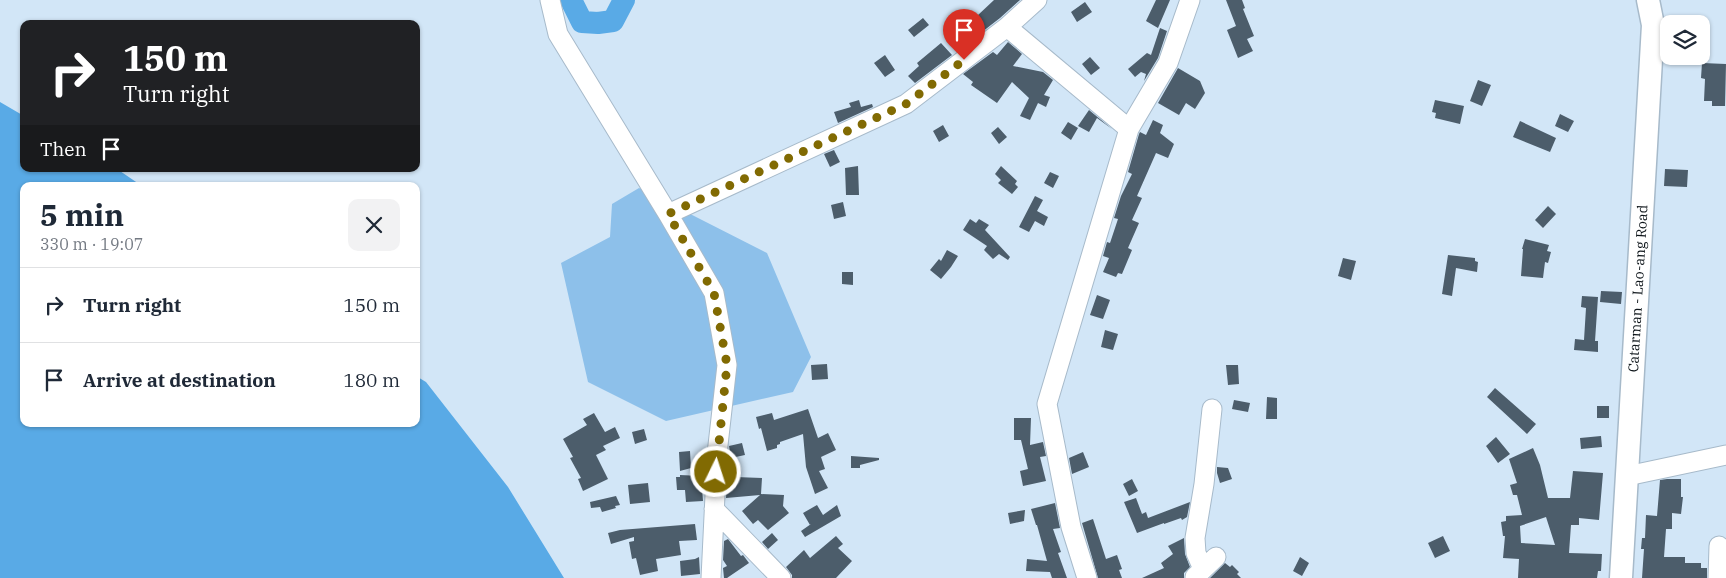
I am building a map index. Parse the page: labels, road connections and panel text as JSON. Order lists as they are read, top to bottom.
{
  "streets": {
    "main road": ["Catarman - Lao-ang Road"]
  },
  "page": {
    "turn": ["150 m", "Turn right"],
    "then": "Then",
    "heading": ["5 min", "330 m · 19:07"],
    "list": [
      {
        "name": "Turn right",
        "value": "150 m"
      },
      {
        "name": "Arrive at destination",
        "value": "180 m"
      }
    ]
  }
}
